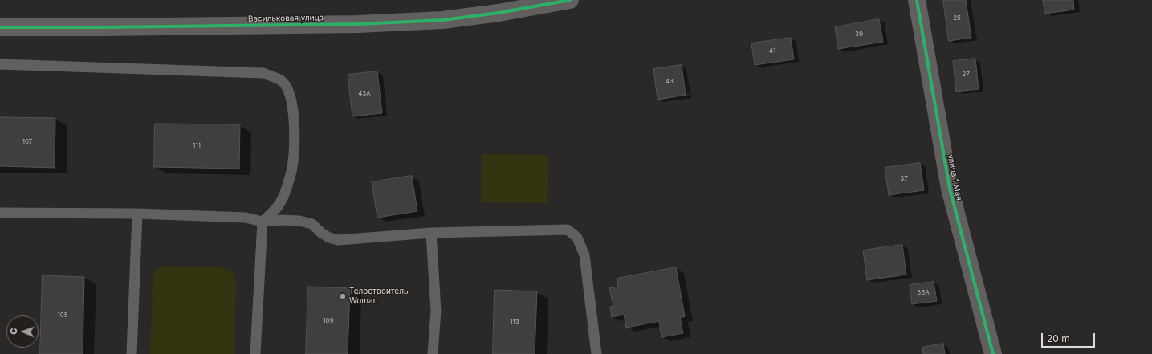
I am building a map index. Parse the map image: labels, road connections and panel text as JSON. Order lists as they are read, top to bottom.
{
  "streets": {
    "street": ["Васильковая улица", "улица 1 Мая"]
  },
  "places": ["Телостроитель Woman"],
  "house_numbers": [
    "25",
    "39",
    "41",
    "27",
    "43",
    "43А",
    "107",
    "111",
    "37",
    "35А",
    "105",
    "109",
    "113"
  ],
  "scale_bar": "20 m",
  "north": "left"
}
